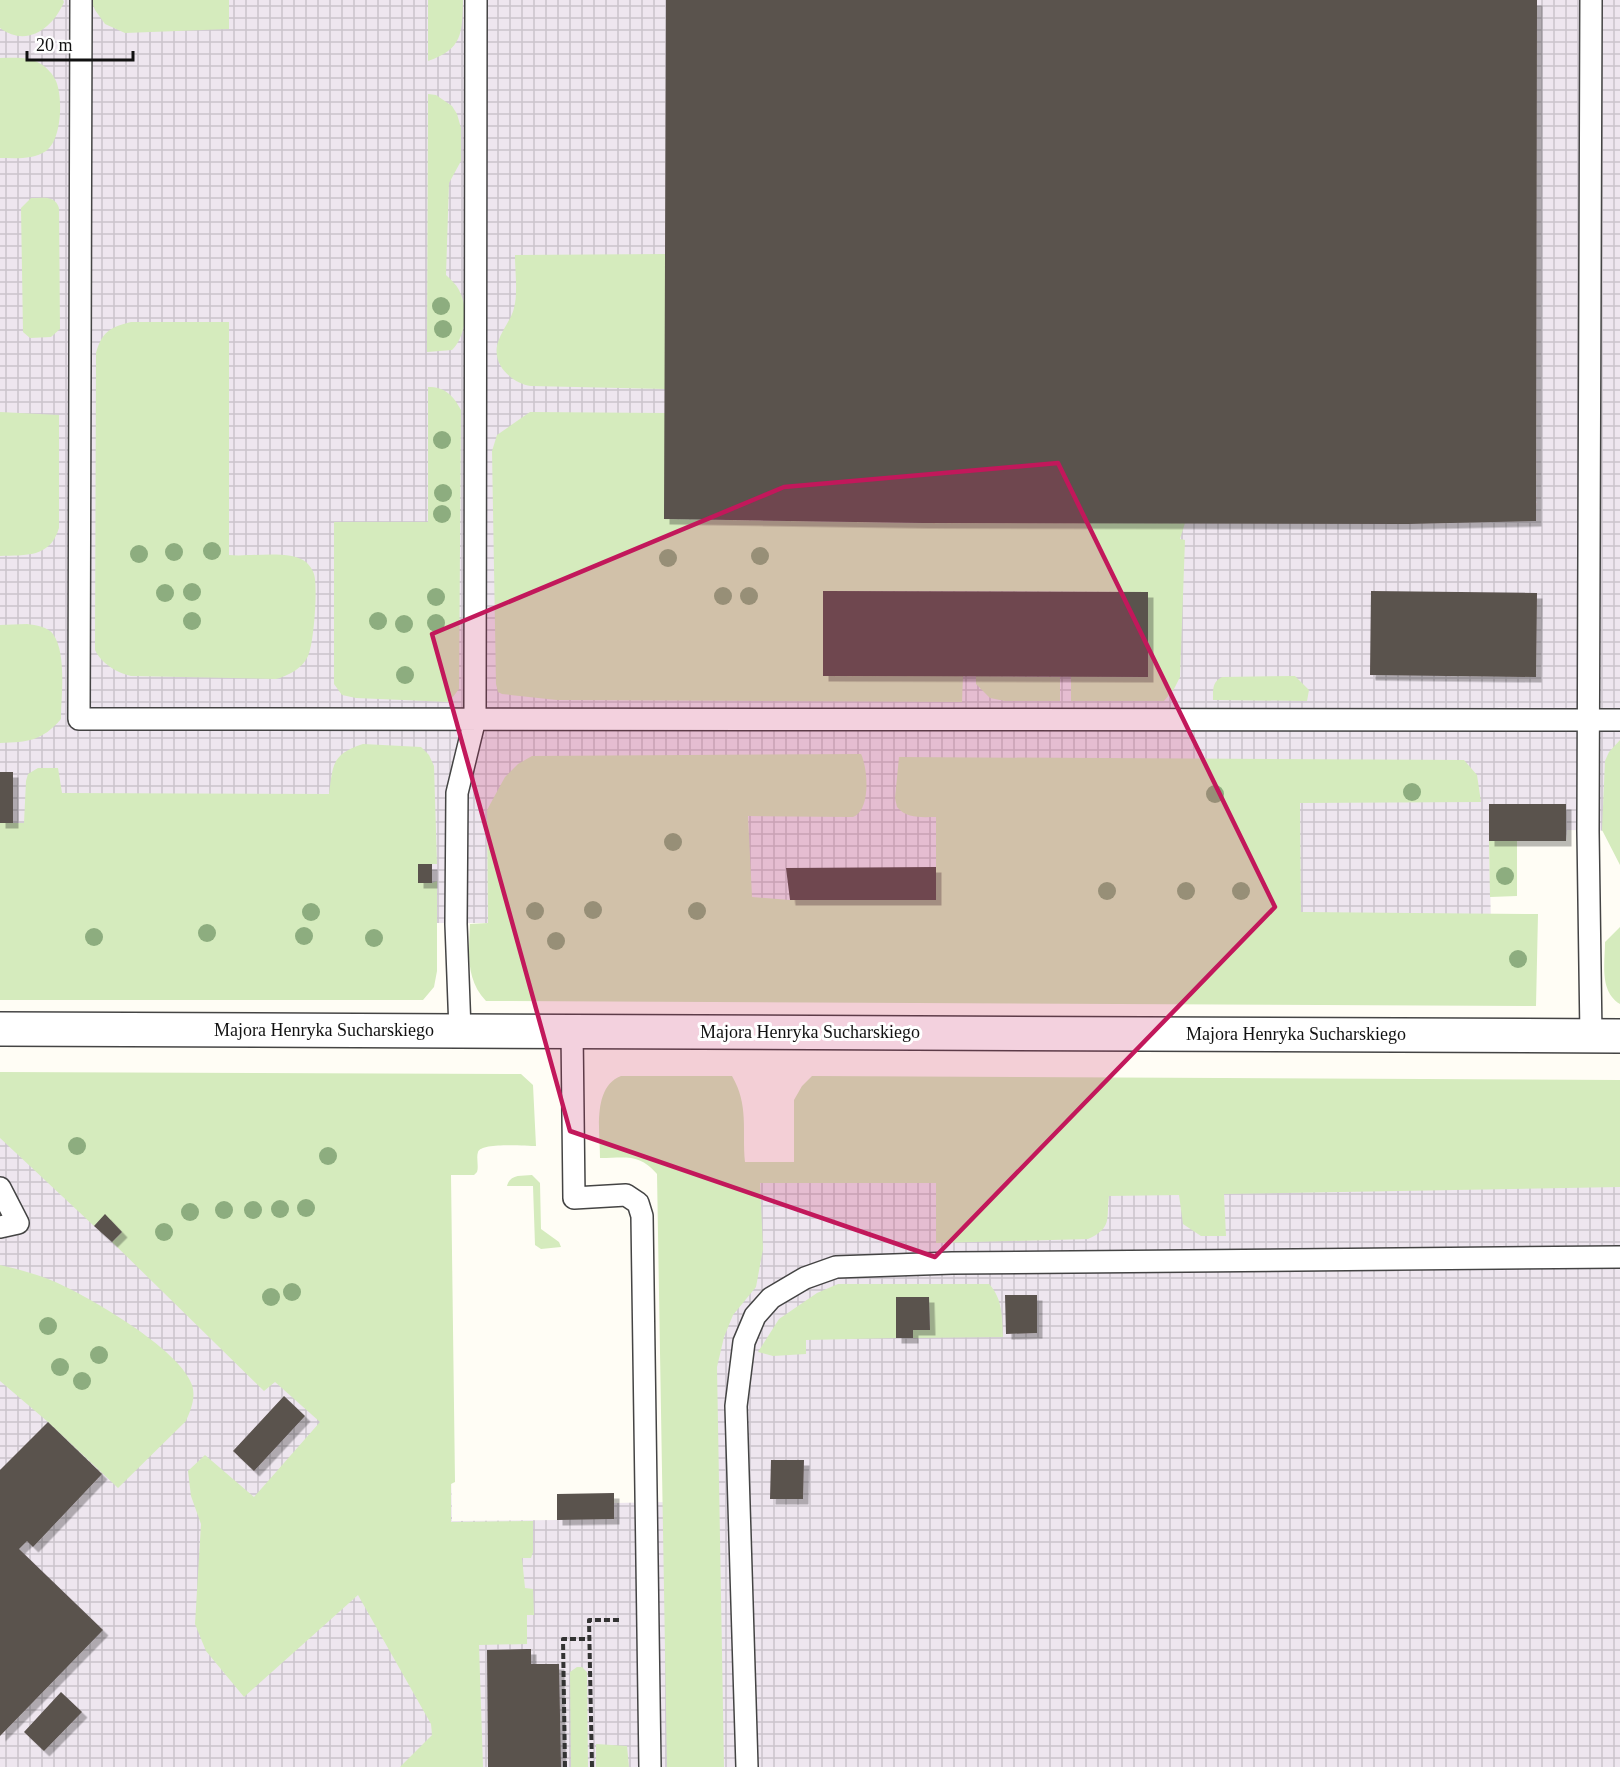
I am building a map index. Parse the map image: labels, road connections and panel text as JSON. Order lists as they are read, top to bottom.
{
  "streets": {
    "street": ["Majora Henryka Sucharskiego"]
  },
  "scale_bar": "20 m"
}
